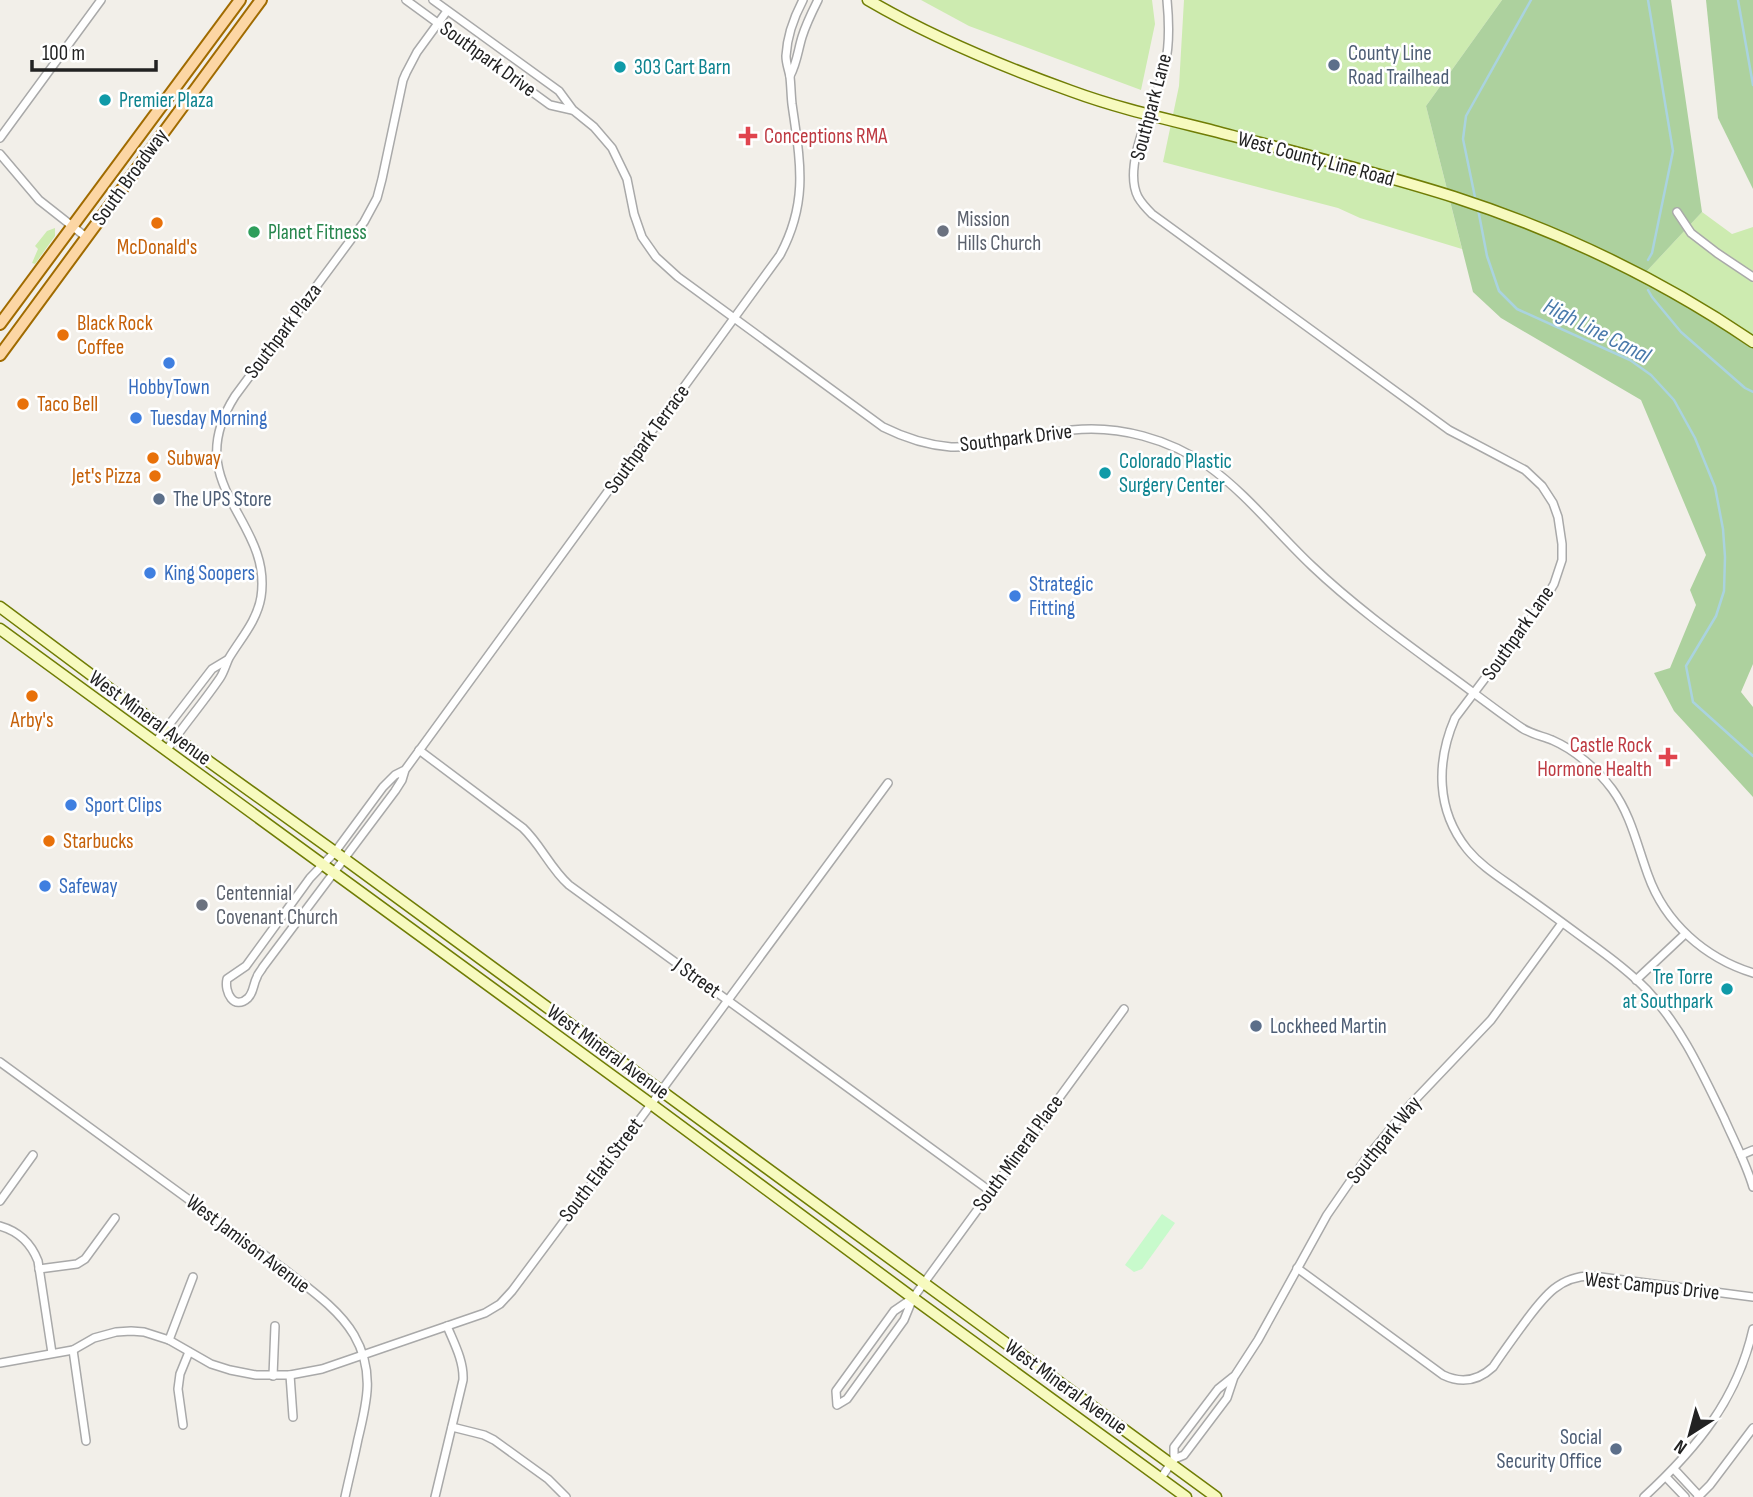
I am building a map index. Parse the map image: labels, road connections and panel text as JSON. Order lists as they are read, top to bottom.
{
  "streets": {
    "main road": ["West County Line Road", "South Broadway", "West Mineral Avenue"],
    "street": [
      "Southpark Drive",
      "Southpark Lane",
      "Southpark Plaza",
      "Southpark Terrace",
      "J Street",
      "Southpark Way",
      "South Mineral Place",
      "South Elati Street",
      "West Jamison Avenue",
      "West Campus Drive"
    ]
  },
  "crossings": [
    ["Southpark Drive", "Southpark Lane"],
    ["Southpark Drive", "Southpark Plaza"],
    ["Southpark Drive", "Southpark Terrace"],
    ["Southpark Lane", "West County Line Road"],
    ["Southpark Lane", "Southpark Way"],
    ["Southpark Plaza", "West Mineral Avenue"],
    ["Southpark Terrace", "West Mineral Avenue"],
    ["Southpark Terrace", "J Street"],
    ["West Mineral Avenue", "Southpark Way"],
    ["West Mineral Avenue", "South Mineral Place"],
    ["West Mineral Avenue", "South Elati Street"],
    ["J Street", "South Mineral Place"],
    ["J Street", "South Elati Street"],
    ["Southpark Way", "West Campus Drive"],
    ["South Elati Street", "West Jamison Avenue"]
  ],
  "water": ["High Line Canal"],
  "places": {
    "other": [
      "County Line Road Trailhead",
      "303 Cart Barn",
      "Premier Plaza",
      "McDonald's",
      "Mission Hills Church",
      "Planet Fitness",
      "Black Rock Coffee",
      "HobbyTown",
      "Taco Bell",
      "Tuesday Morning",
      "Subway",
      "Colorado Plastic Surgery Center",
      "Jet's Pizza",
      "The UPS Store",
      "King Soopers",
      "Strategic Fitting",
      "Arby's",
      "Sport Clips",
      "Starbucks",
      "Safeway",
      "Centennial Covenant Church",
      "Tre Torre at Southpark",
      "Lockheed Martin",
      "Social Security Office"
    ],
    "health": ["Conceptions RMA", "Castle Rock Hormone Health"]
  },
  "scale_bar": "100 m",
  "north": "bottom left"
}
